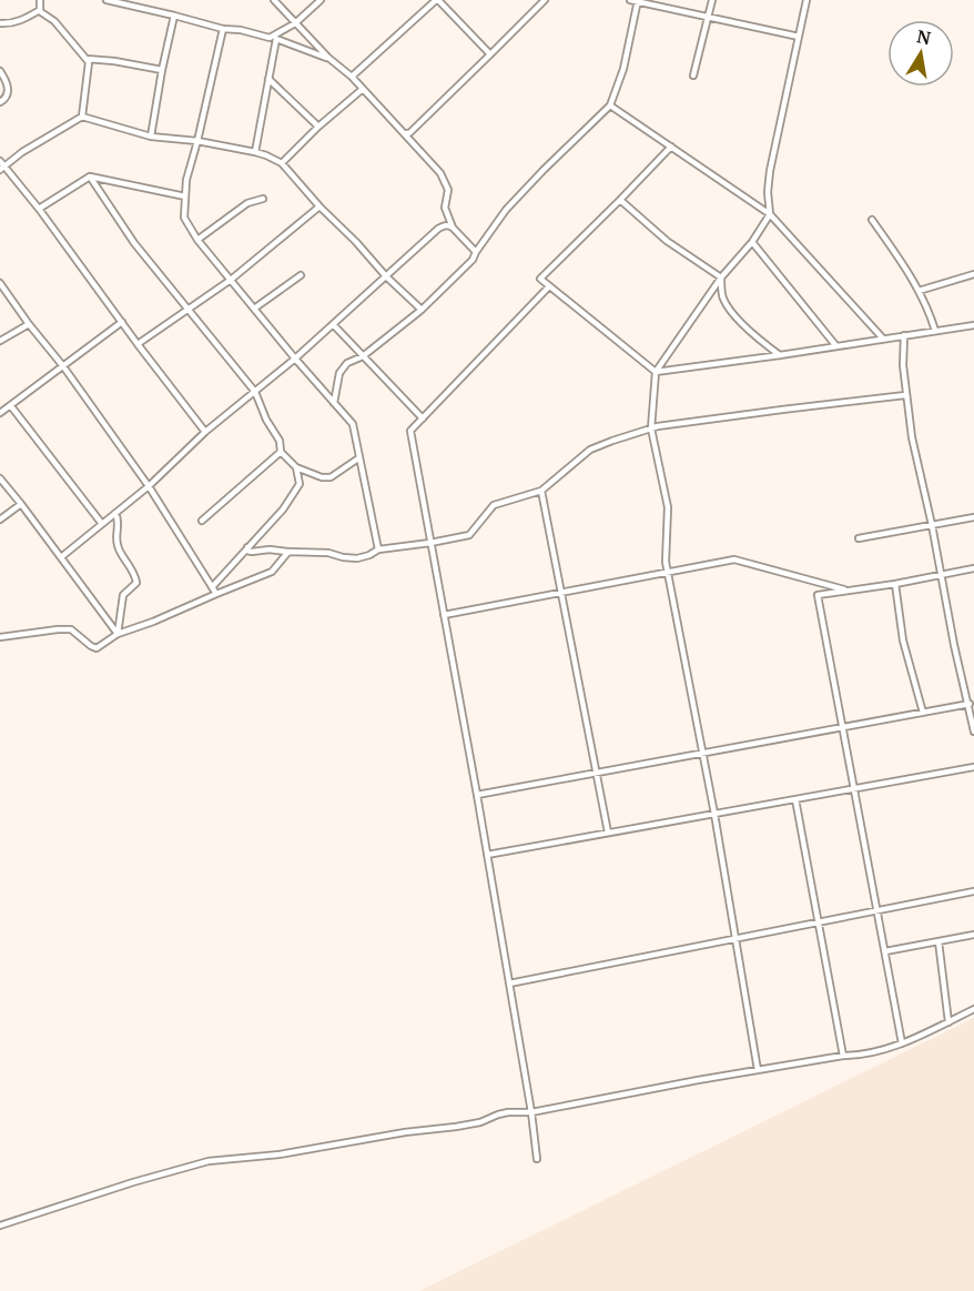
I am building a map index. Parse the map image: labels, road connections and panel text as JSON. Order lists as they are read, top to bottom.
{
  "north": "top"
}
